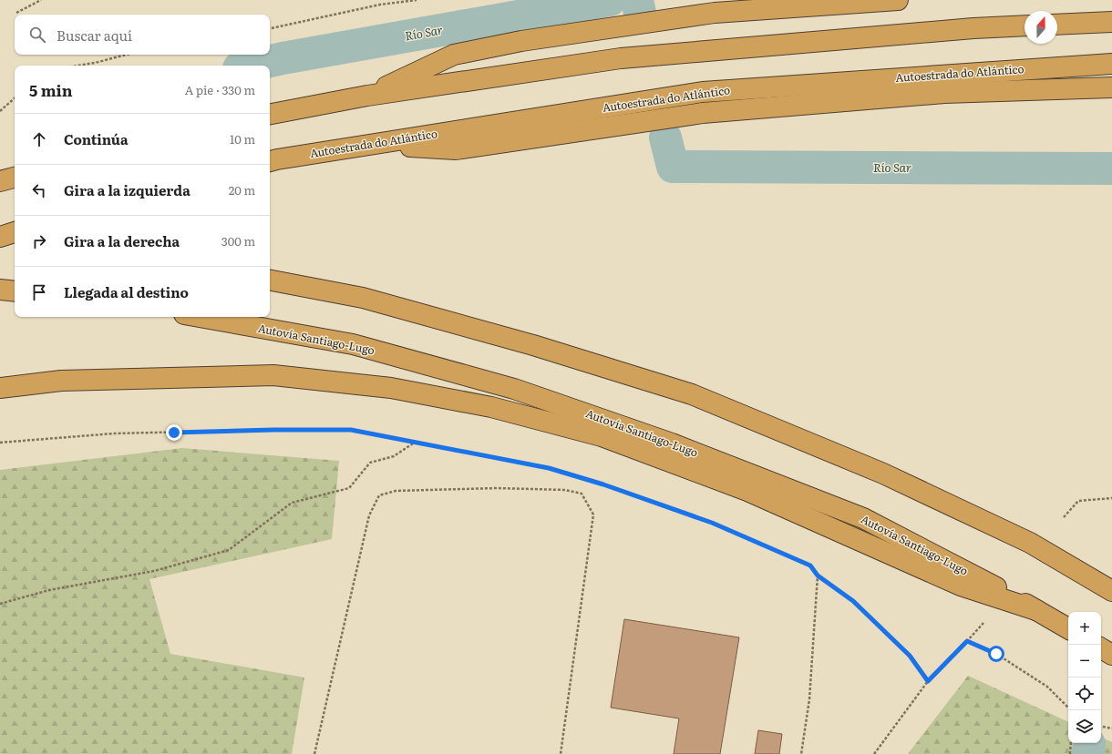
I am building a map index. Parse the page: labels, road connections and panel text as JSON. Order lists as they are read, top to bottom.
{
  "streets": {
    "highway": ["Autoestrada do Atlántico", "Autovía Santiago-Lugo"]
  },
  "water": ["Río Sar"],
  "north": "top",
  "page": {
    "search": "Buscar aquí",
    "heading": ["5 min", "A pie · 330 m"],
    "list": [
      ["Continúa", "10 m"],
      ["Gira a la izquierda", "20 m"],
      ["Gira a la derecha", "300 m"],
      "Llegada al destino"
    ],
    "map_buttons": ["+", "−"]
  }
}
